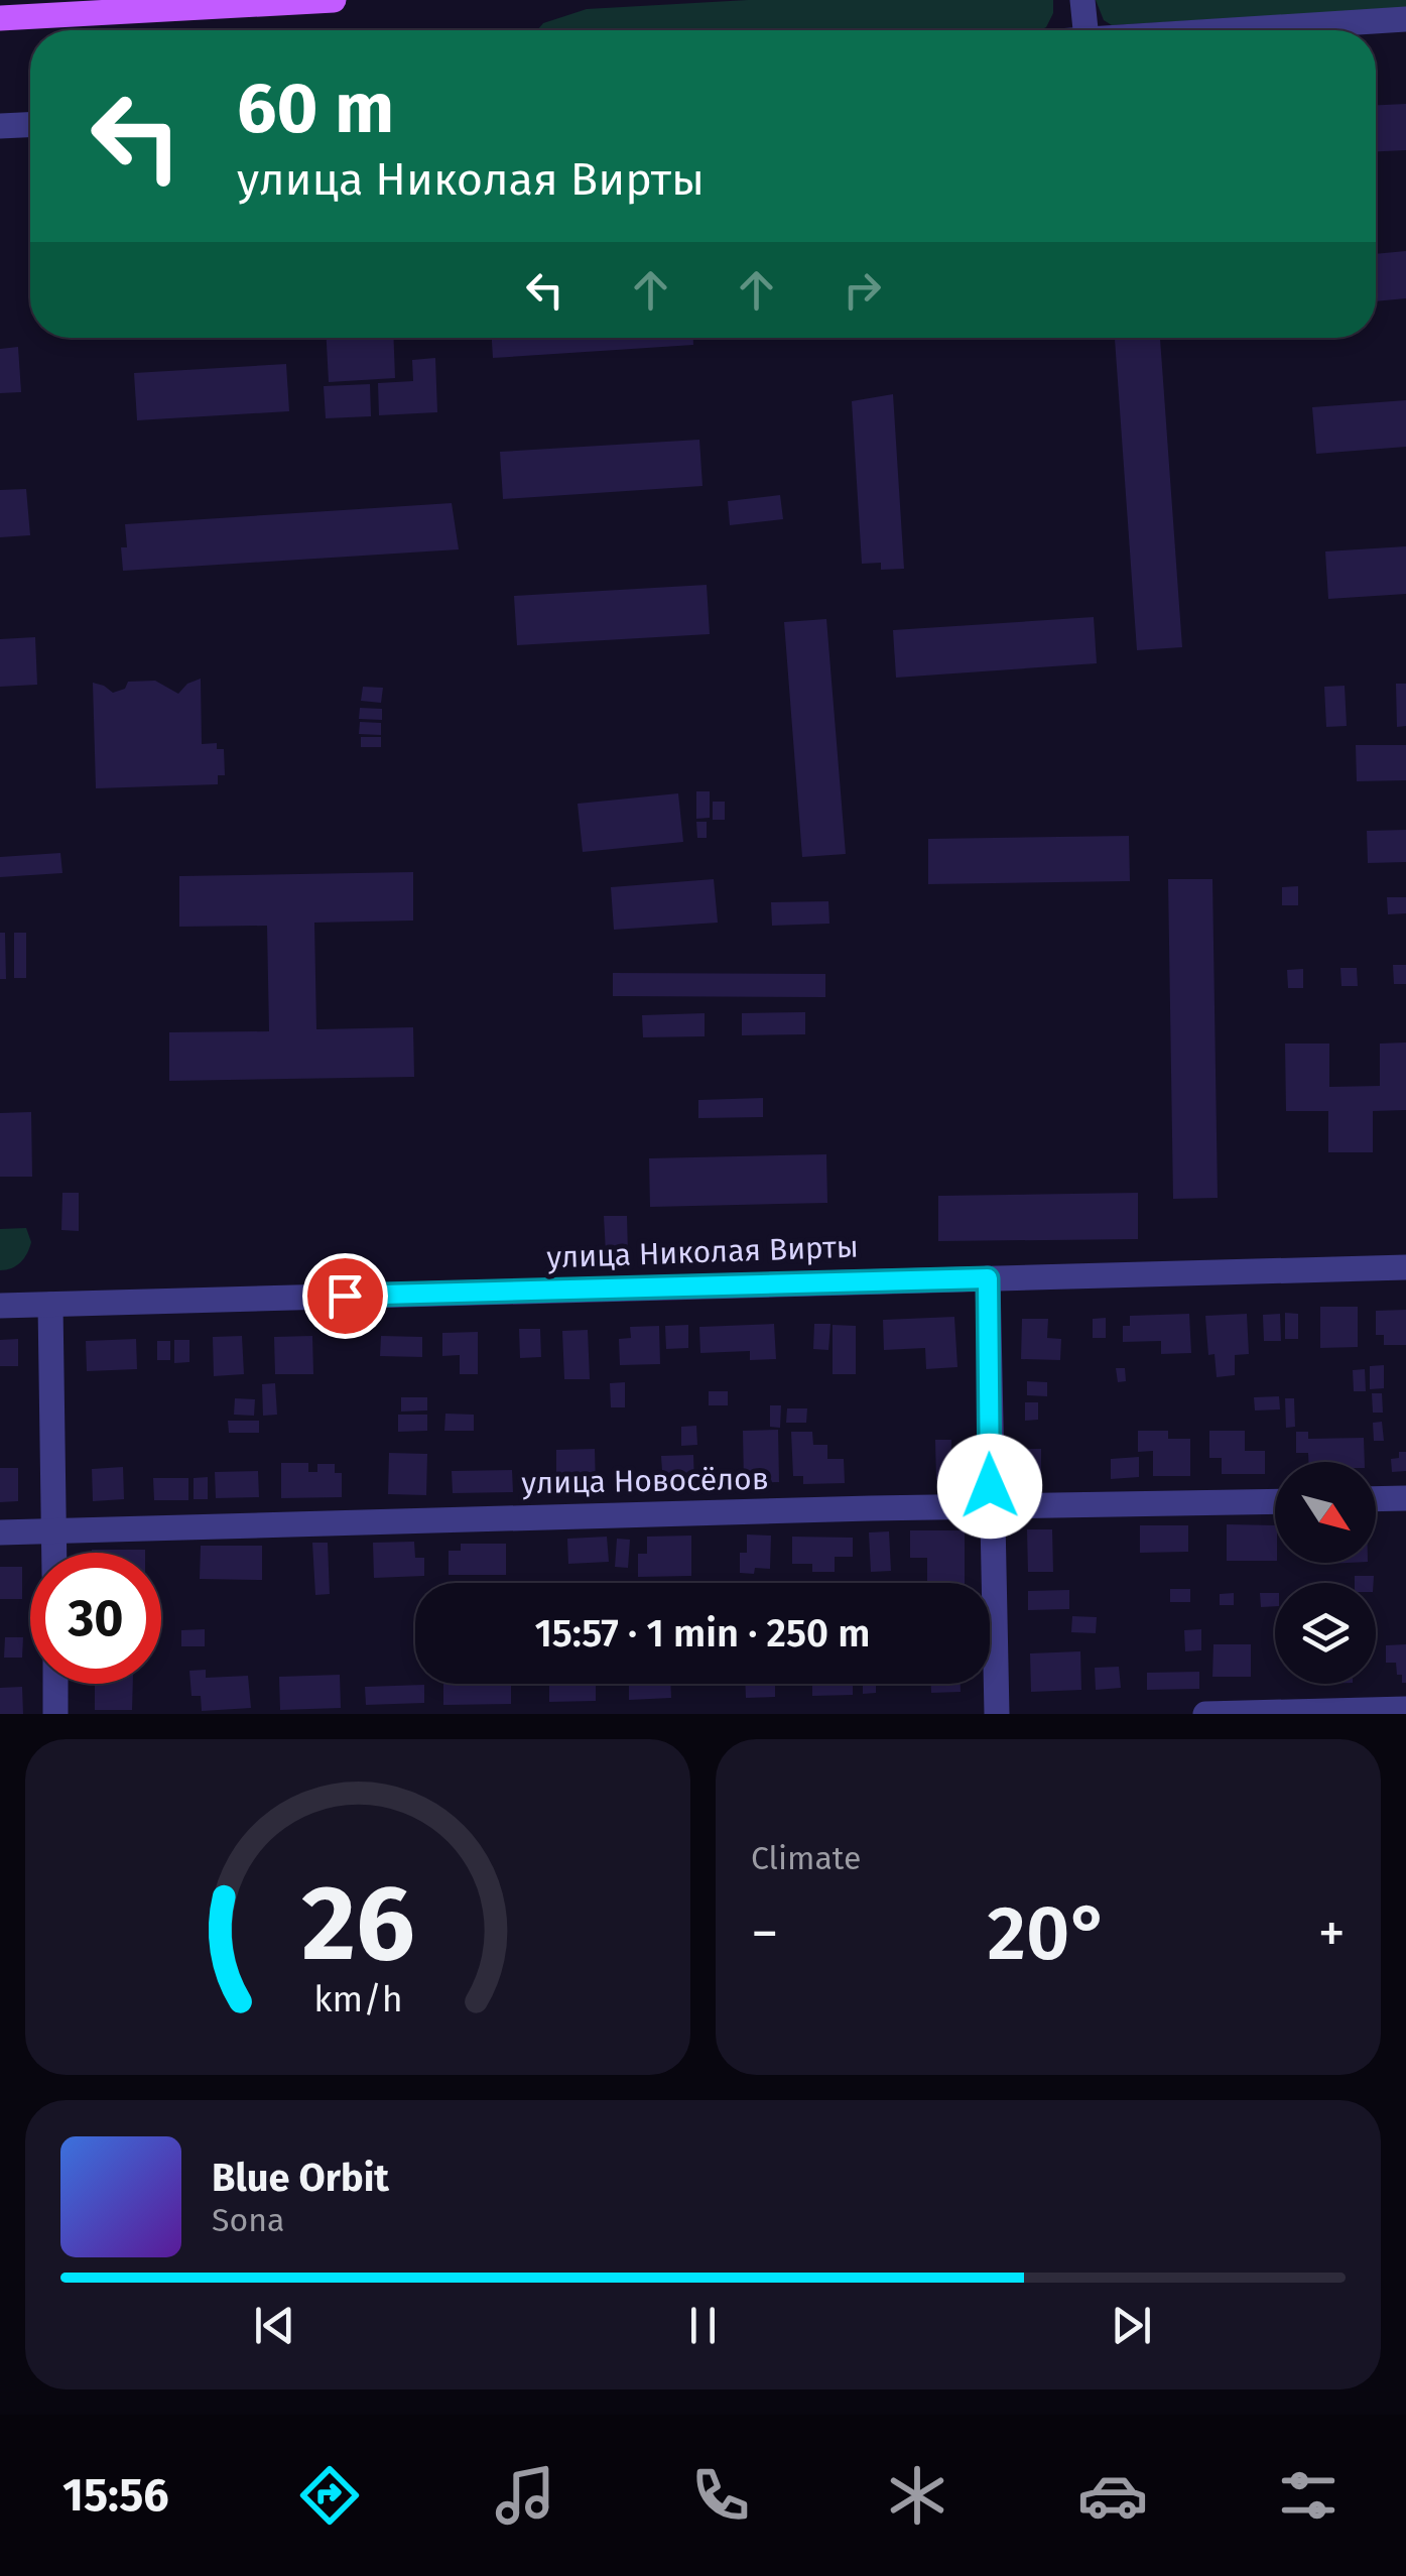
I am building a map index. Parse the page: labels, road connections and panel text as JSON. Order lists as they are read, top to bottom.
{
  "streets": {
    "street": ["улица Николая Вирты", "улица Новосёлов"]
  },
  "north": "bottom right",
  "page": {
    "turn": ["60 m", "улица Николая Вирты"],
    "limit": "30",
    "trip": "15:57 · 1 min · 250 m",
    "tile": "Climate",
    "heat": ["−", "20°", "+"],
    "song": ["Blue Orbit", "Sona"],
    "tabs": "15:56",
    "gauge": ["26", "km/h"]
  }
}
